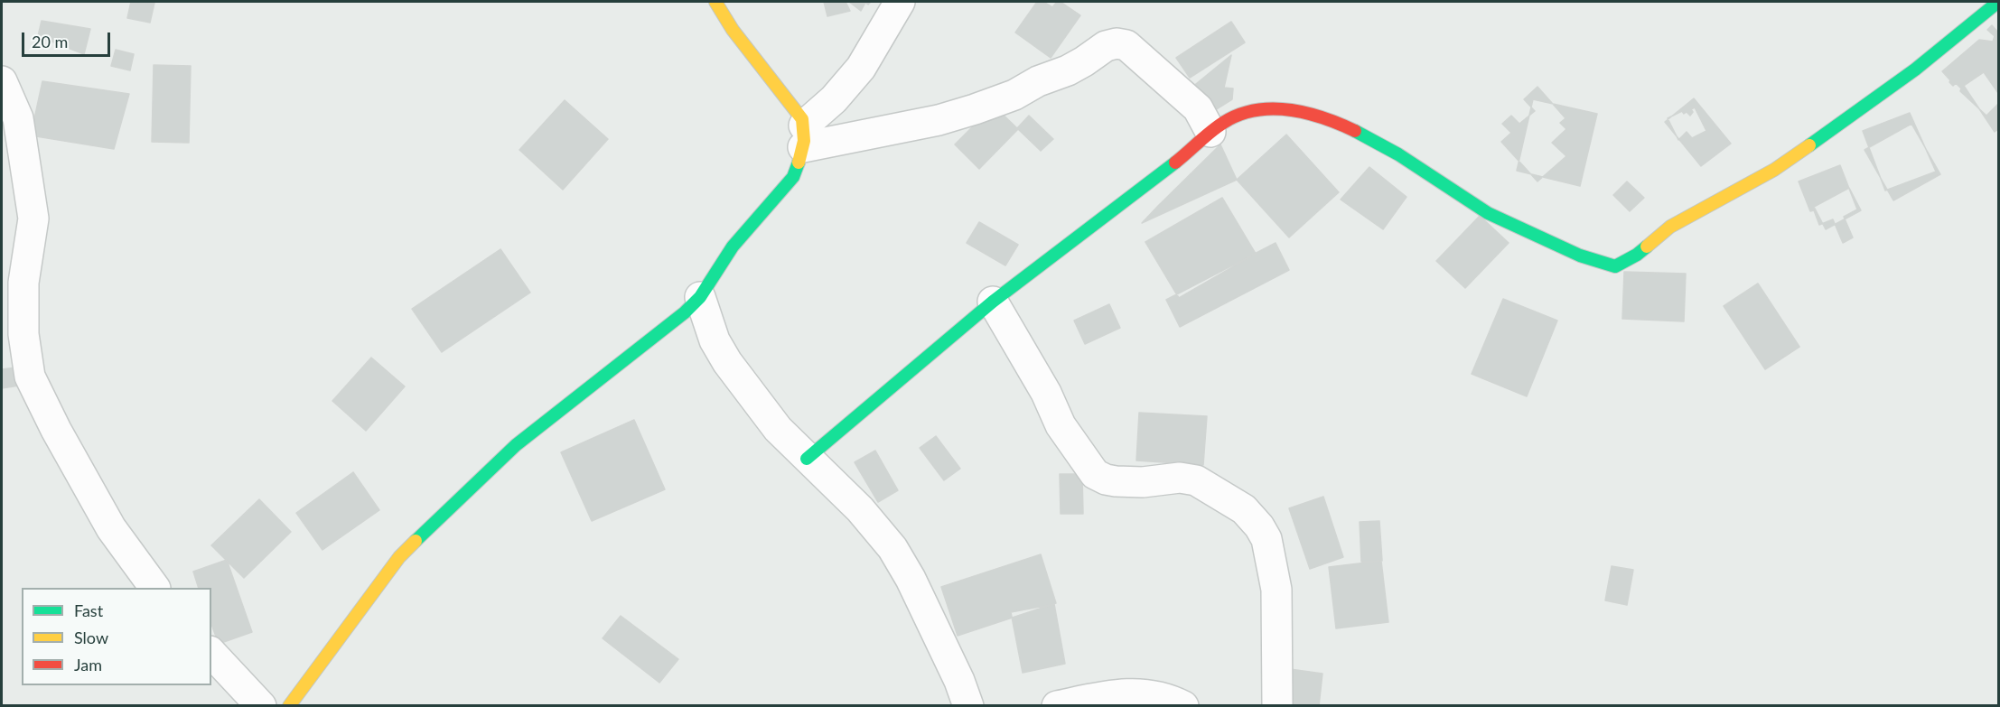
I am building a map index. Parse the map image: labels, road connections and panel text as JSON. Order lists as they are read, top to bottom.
{
  "legend": ["Fast", "Slow", "Jam"],
  "scale_bar": "20 m"
}
